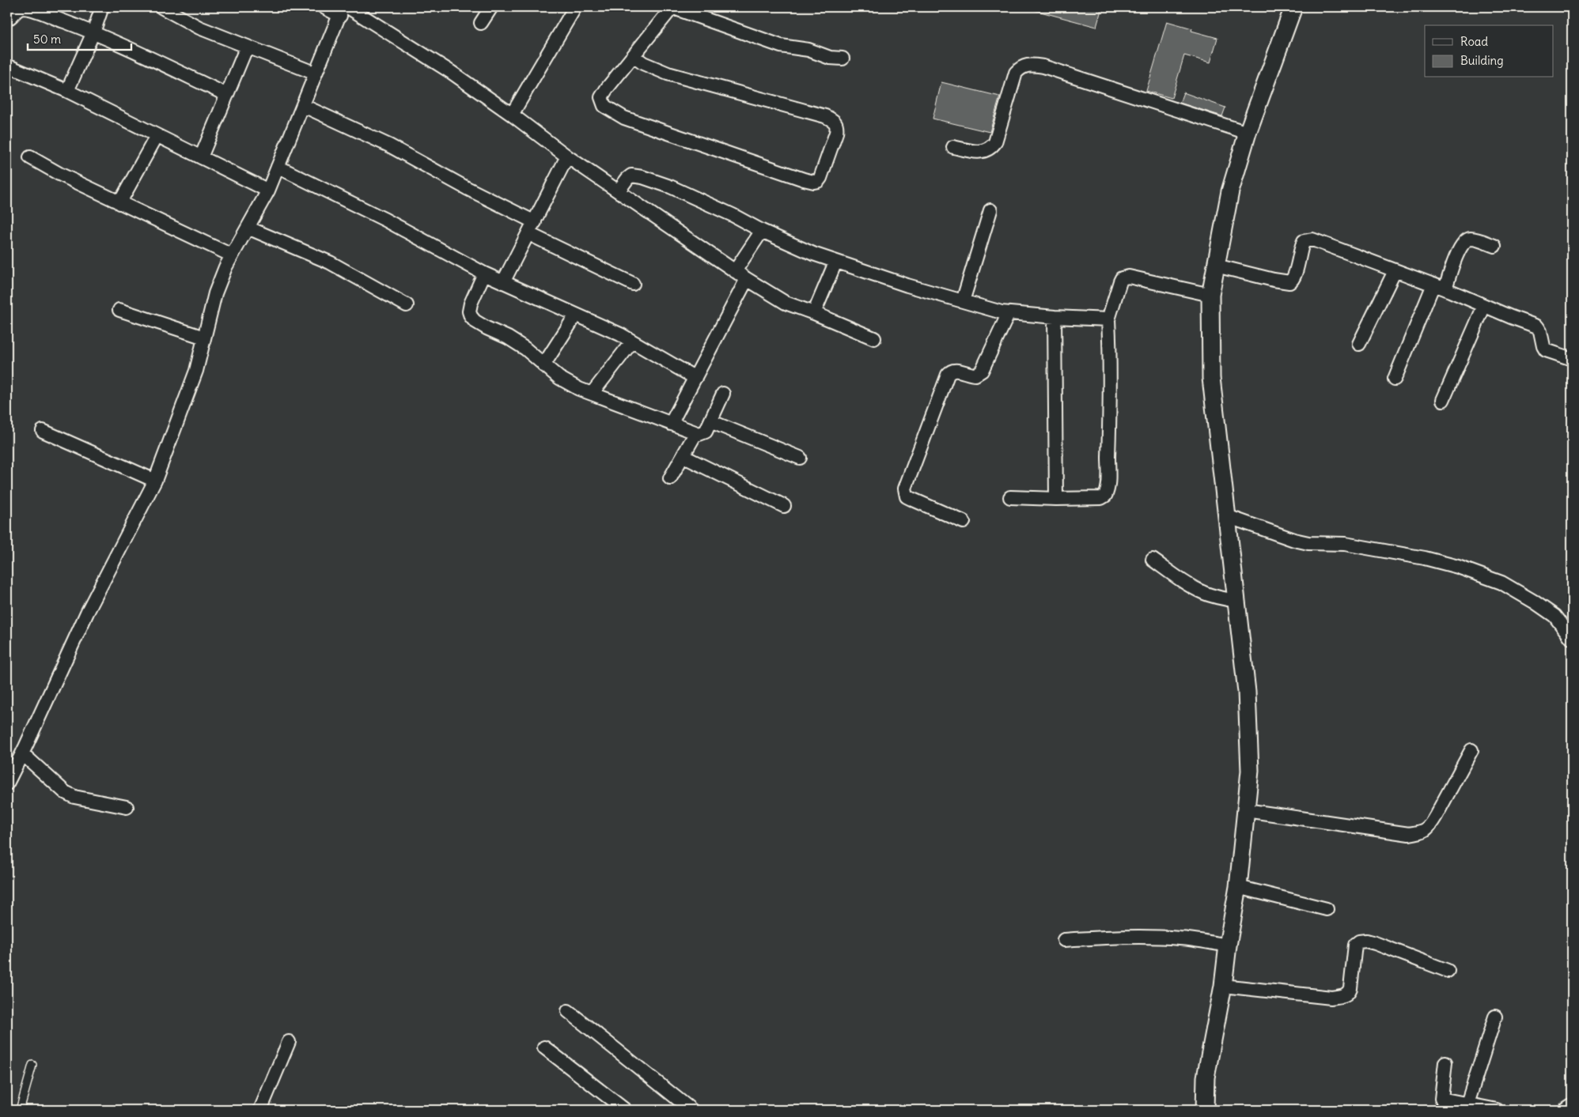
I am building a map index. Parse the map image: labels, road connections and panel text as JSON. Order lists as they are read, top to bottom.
{
  "legend": ["Road", "Building"],
  "scale_bar": "50 m"
}
